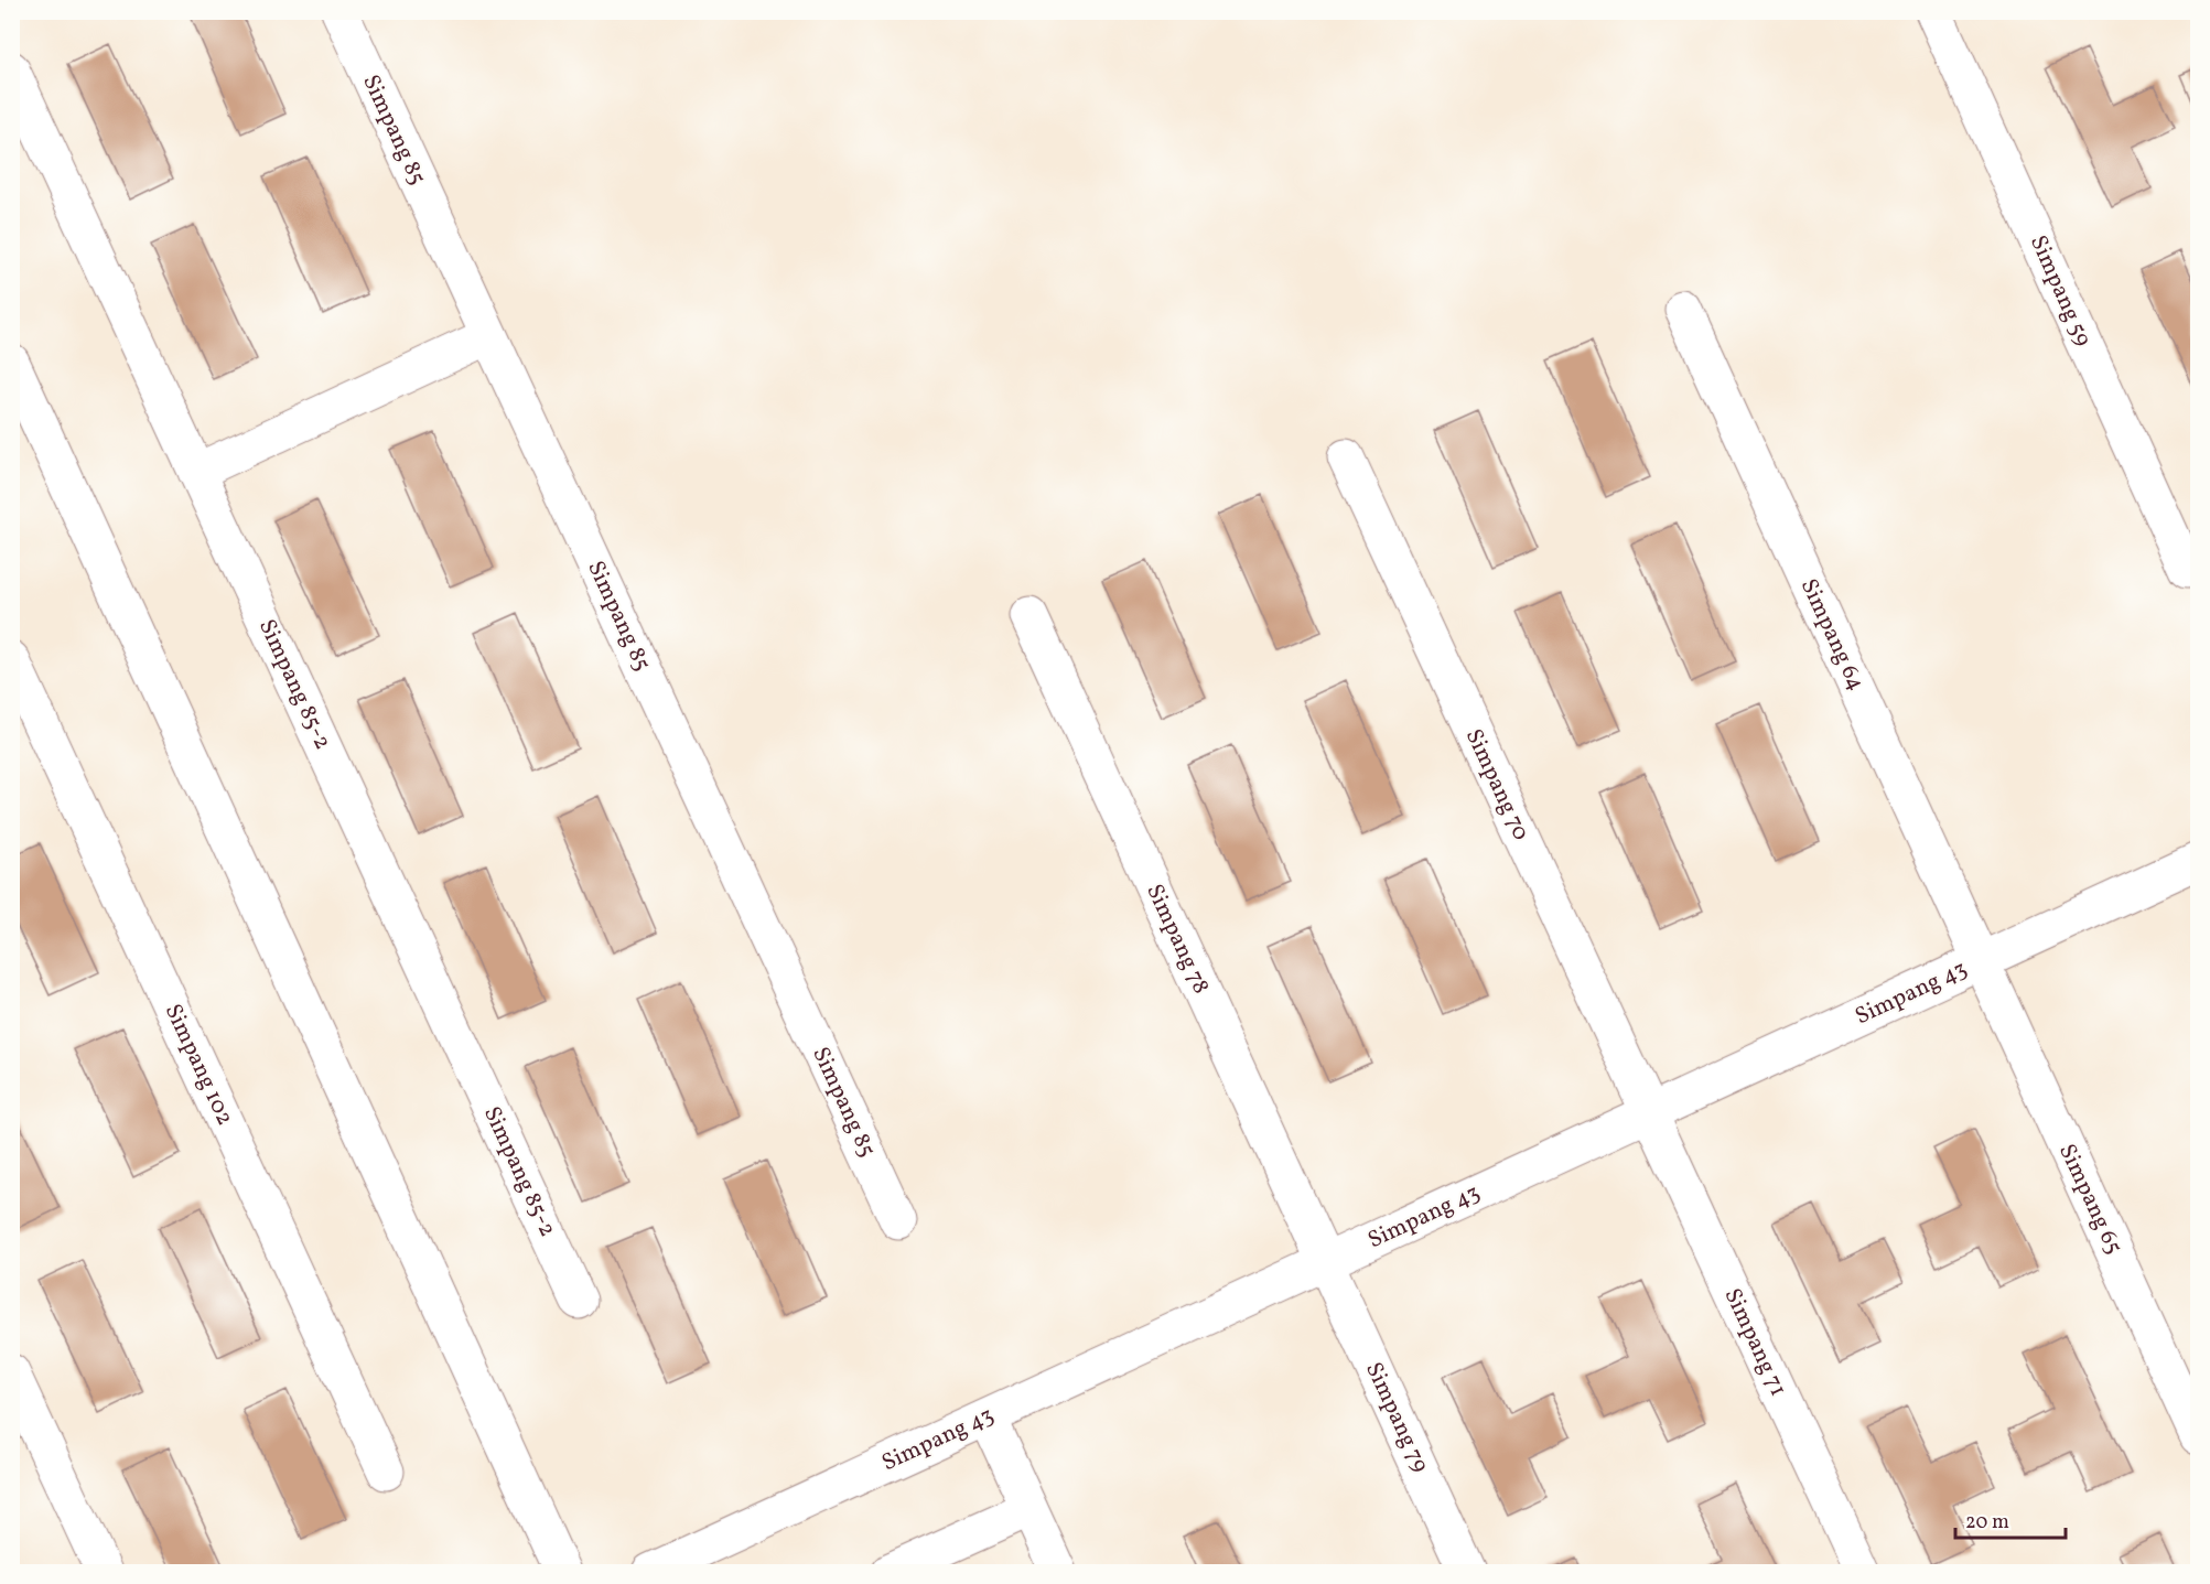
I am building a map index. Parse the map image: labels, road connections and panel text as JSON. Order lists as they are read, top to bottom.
{
  "streets": {
    "street": [
      "Simpang 85",
      "Simpang 59",
      "Simpang 64",
      "Simpang 85-2",
      "Simpang 70",
      "Simpang 78",
      "Simpang 43",
      "Simpang 102",
      "Simpang 65",
      "Simpang 71",
      "Simpang 79"
    ]
  },
  "crossings": [
    ["Simpang 64", "Simpang 43"],
    ["Simpang 64", "Simpang 65"],
    ["Simpang 70", "Simpang 43"],
    ["Simpang 70", "Simpang 71"],
    ["Simpang 78", "Simpang 43"],
    ["Simpang 78", "Simpang 79"],
    ["Simpang 43", "Simpang 65"],
    ["Simpang 43", "Simpang 71"],
    ["Simpang 43", "Simpang 79"]
  ],
  "scale_bar": "20 m"
}
